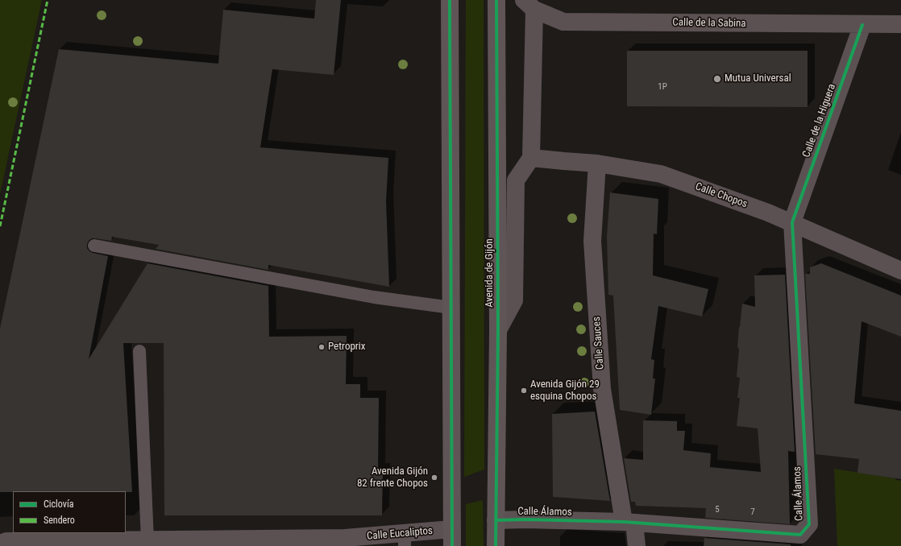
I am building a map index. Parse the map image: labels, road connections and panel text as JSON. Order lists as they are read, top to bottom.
{
  "streets": {
    "highway": ["Avenida de Gijón"],
    "street": [
      "Calle de la Sabina",
      "Calle de la Higuera",
      "Calle Chopos",
      "Calle Sauces",
      "Calle Álamos",
      "Calle Eucaliptos"
    ]
  },
  "crossings": [
    ["Calle de la Sabina", "Calle de la Higuera"],
    ["Calle de la Higuera", "Calle Chopos"],
    ["Calle de la Higuera", "Calle Álamos"],
    ["Calle Chopos", "Avenida de Gijón"],
    ["Calle Chopos", "Calle Sauces"],
    ["Calle Chopos", "Calle Álamos"],
    ["Avenida de Gijón", "Calle Álamos"],
    ["Calle Sauces", "Calle Álamos"]
  ],
  "places": [
    "Mutua Universal",
    "Petroprix",
    "Avenida Gijón 29 esquina Chopos",
    "Avenida Gijón 82 frente Chopos"
  ],
  "house_numbers": ["1P", "5", "7"],
  "legend": ["Ciclovía", "Sendero"]
}
